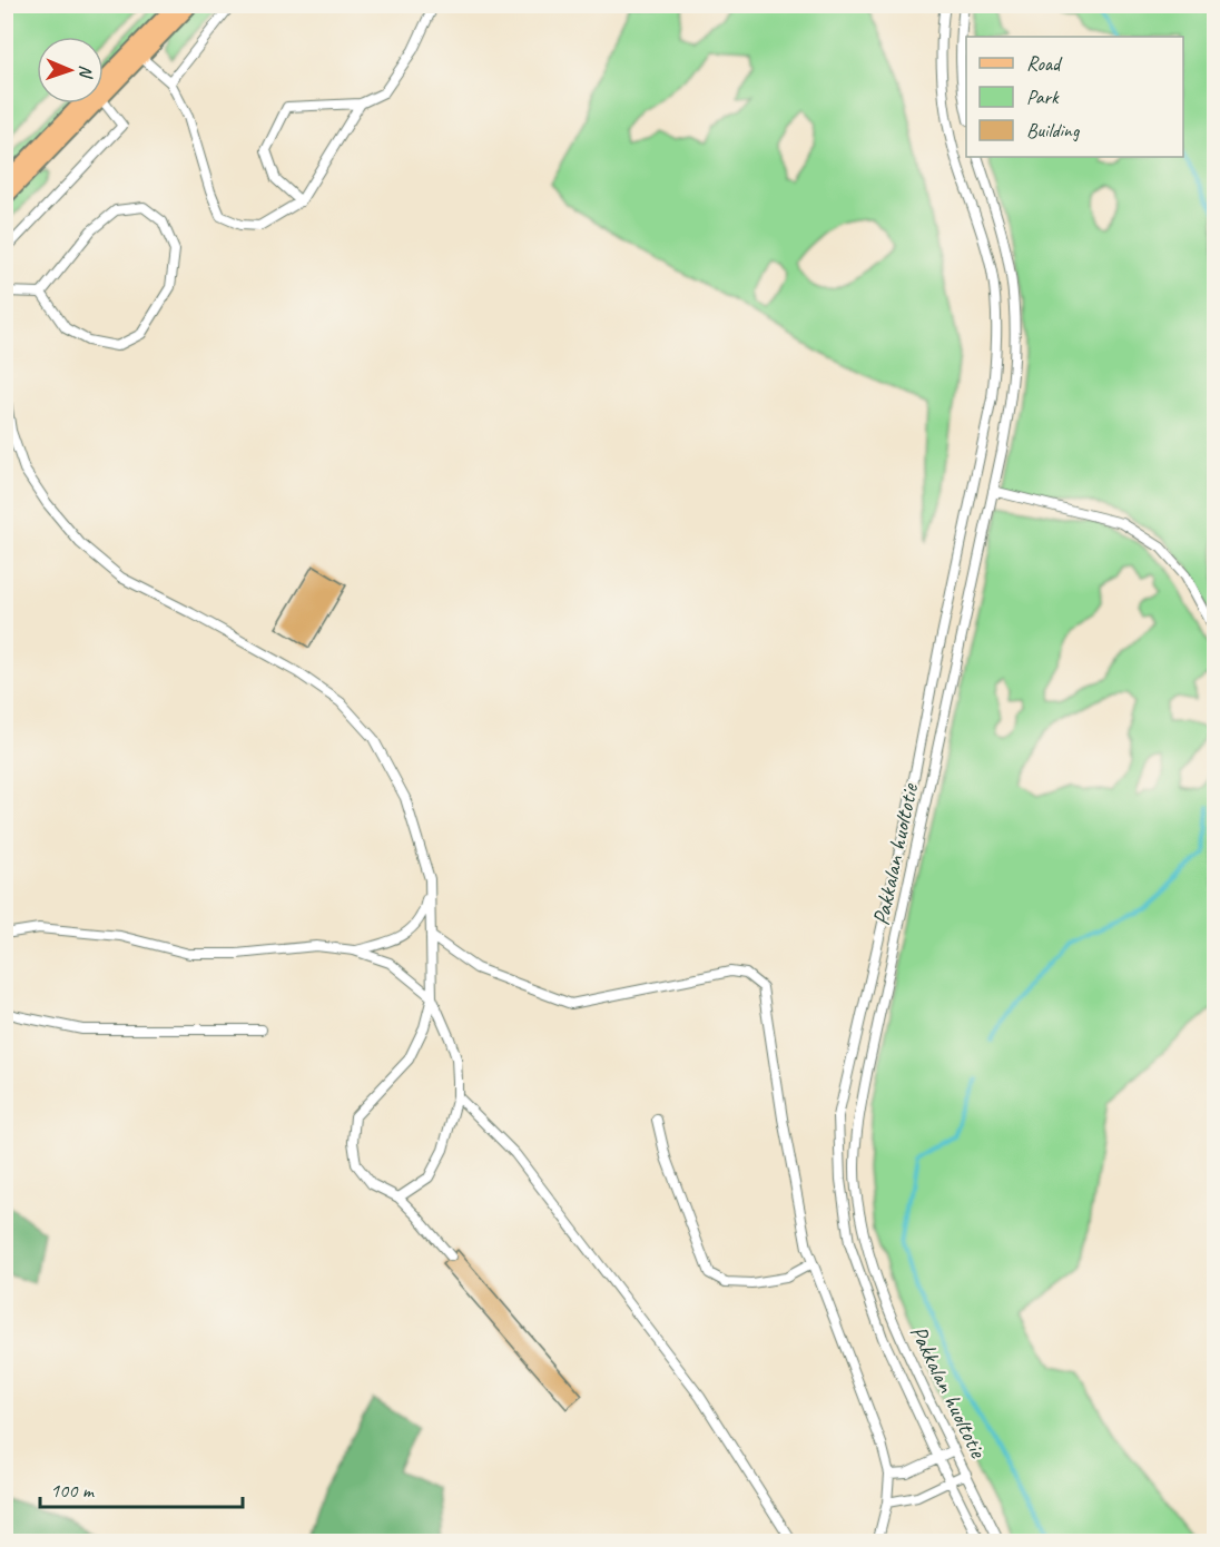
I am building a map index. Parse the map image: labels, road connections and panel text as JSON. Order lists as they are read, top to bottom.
{
  "streets": {
    "lane": ["Pakkalan huoltotie"]
  },
  "legend": ["Road", "Park", "Building"],
  "scale_bar": "100 m",
  "north": "right"
}
